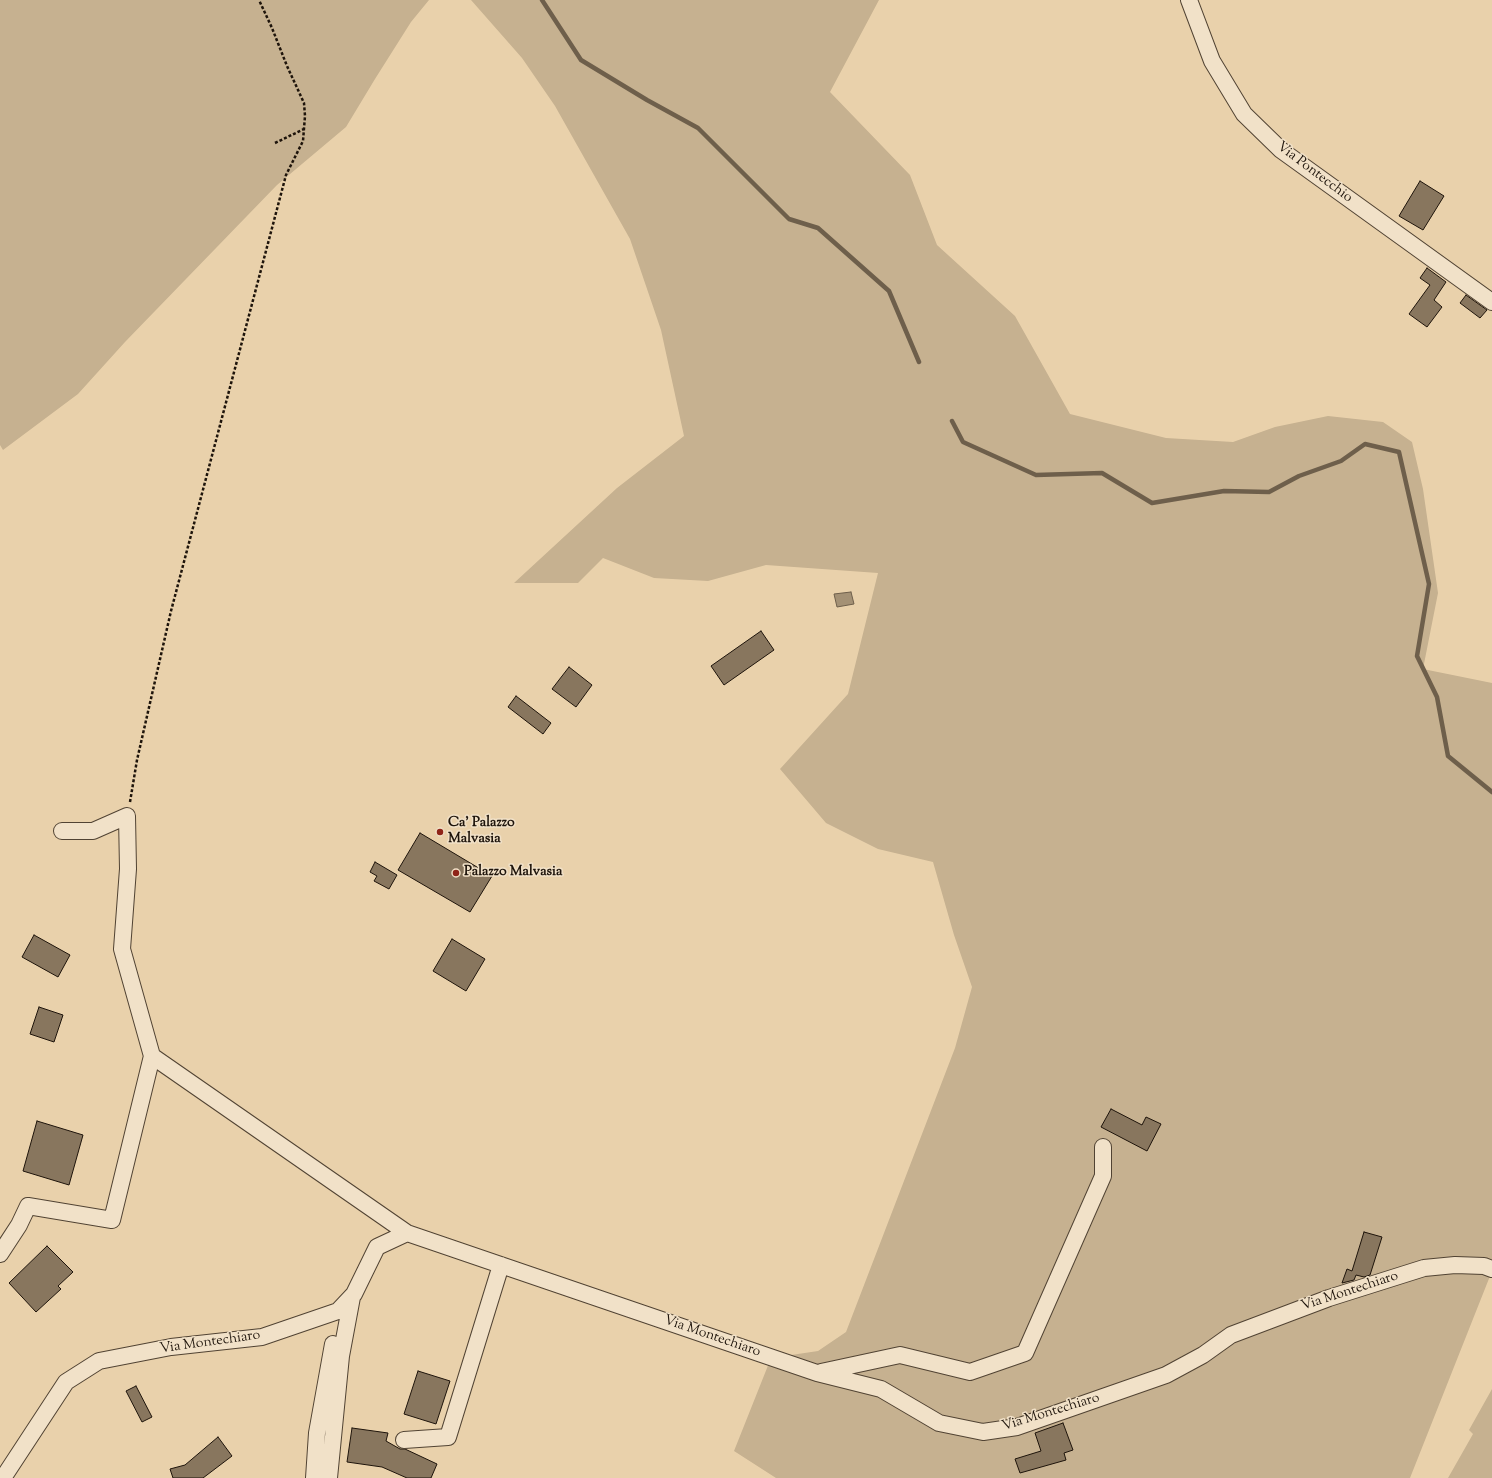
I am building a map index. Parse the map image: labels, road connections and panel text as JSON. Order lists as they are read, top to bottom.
{
  "streets": {
    "street": ["Via Pontecchio", "Via Montechiaro"]
  },
  "places": ["Ca' Palazzo Malvasia", "Palazzo Malvasia"]
}
